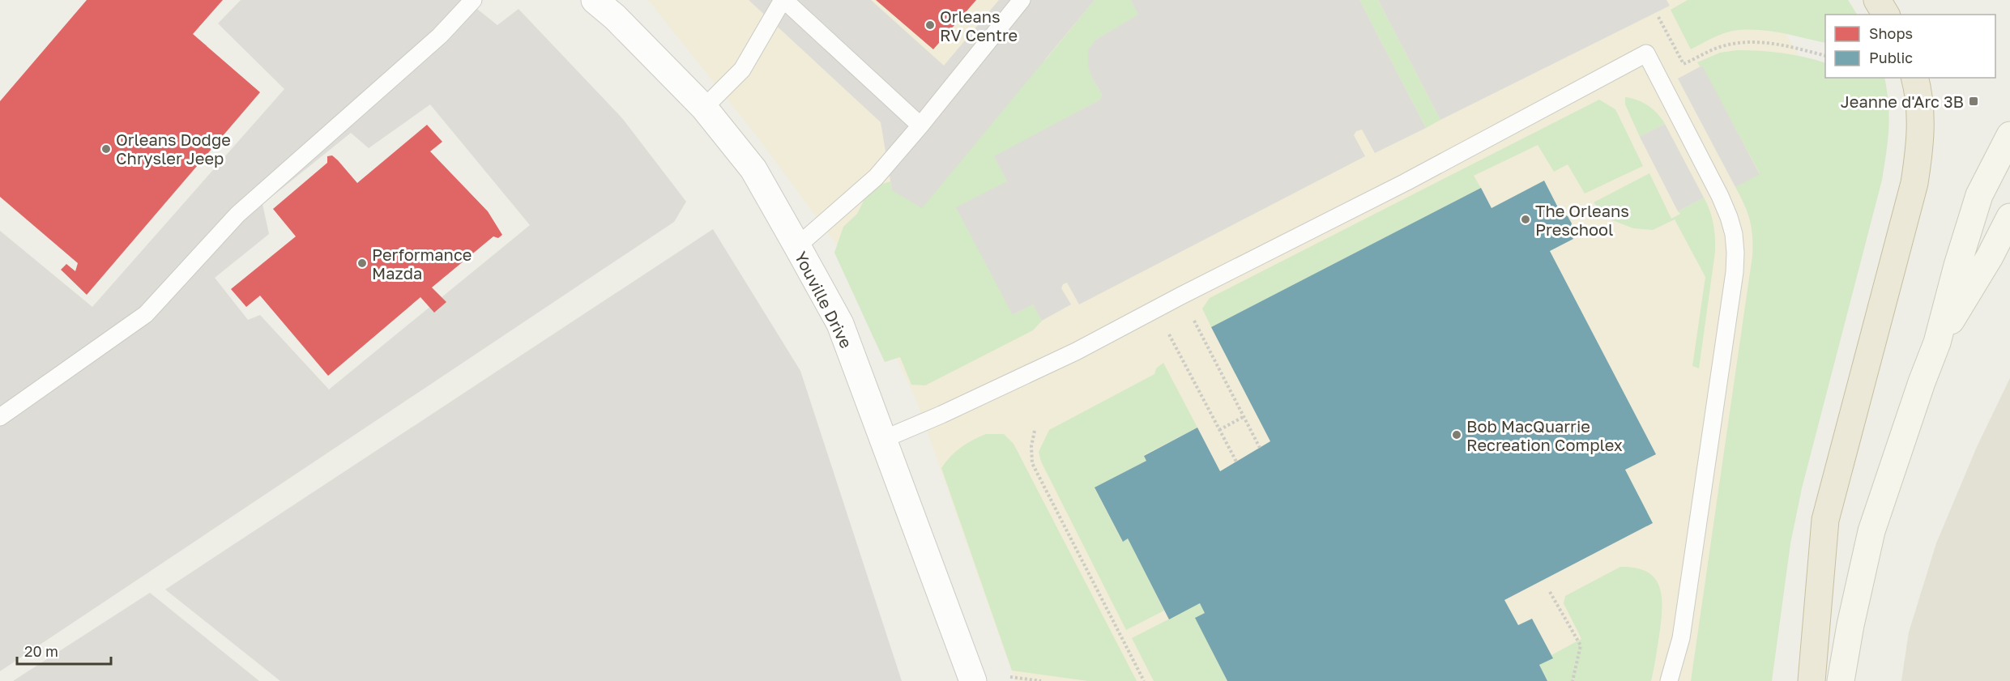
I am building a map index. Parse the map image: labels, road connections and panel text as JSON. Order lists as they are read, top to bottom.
{
  "streets": {
    "street": ["Youville Drive"]
  },
  "places": {
    "other": [
      "Orleans RV Centre",
      "Orleans Dodge Chrysler Jeep",
      "The Orleans Preschool",
      "Performance Mazda",
      "Bob MacQuarrie Recreation Complex"
    ],
    "transit": ["Jeanne d'Arc 3B"]
  },
  "legend": ["Shops", "Public"],
  "scale_bar": "20 m"
}
